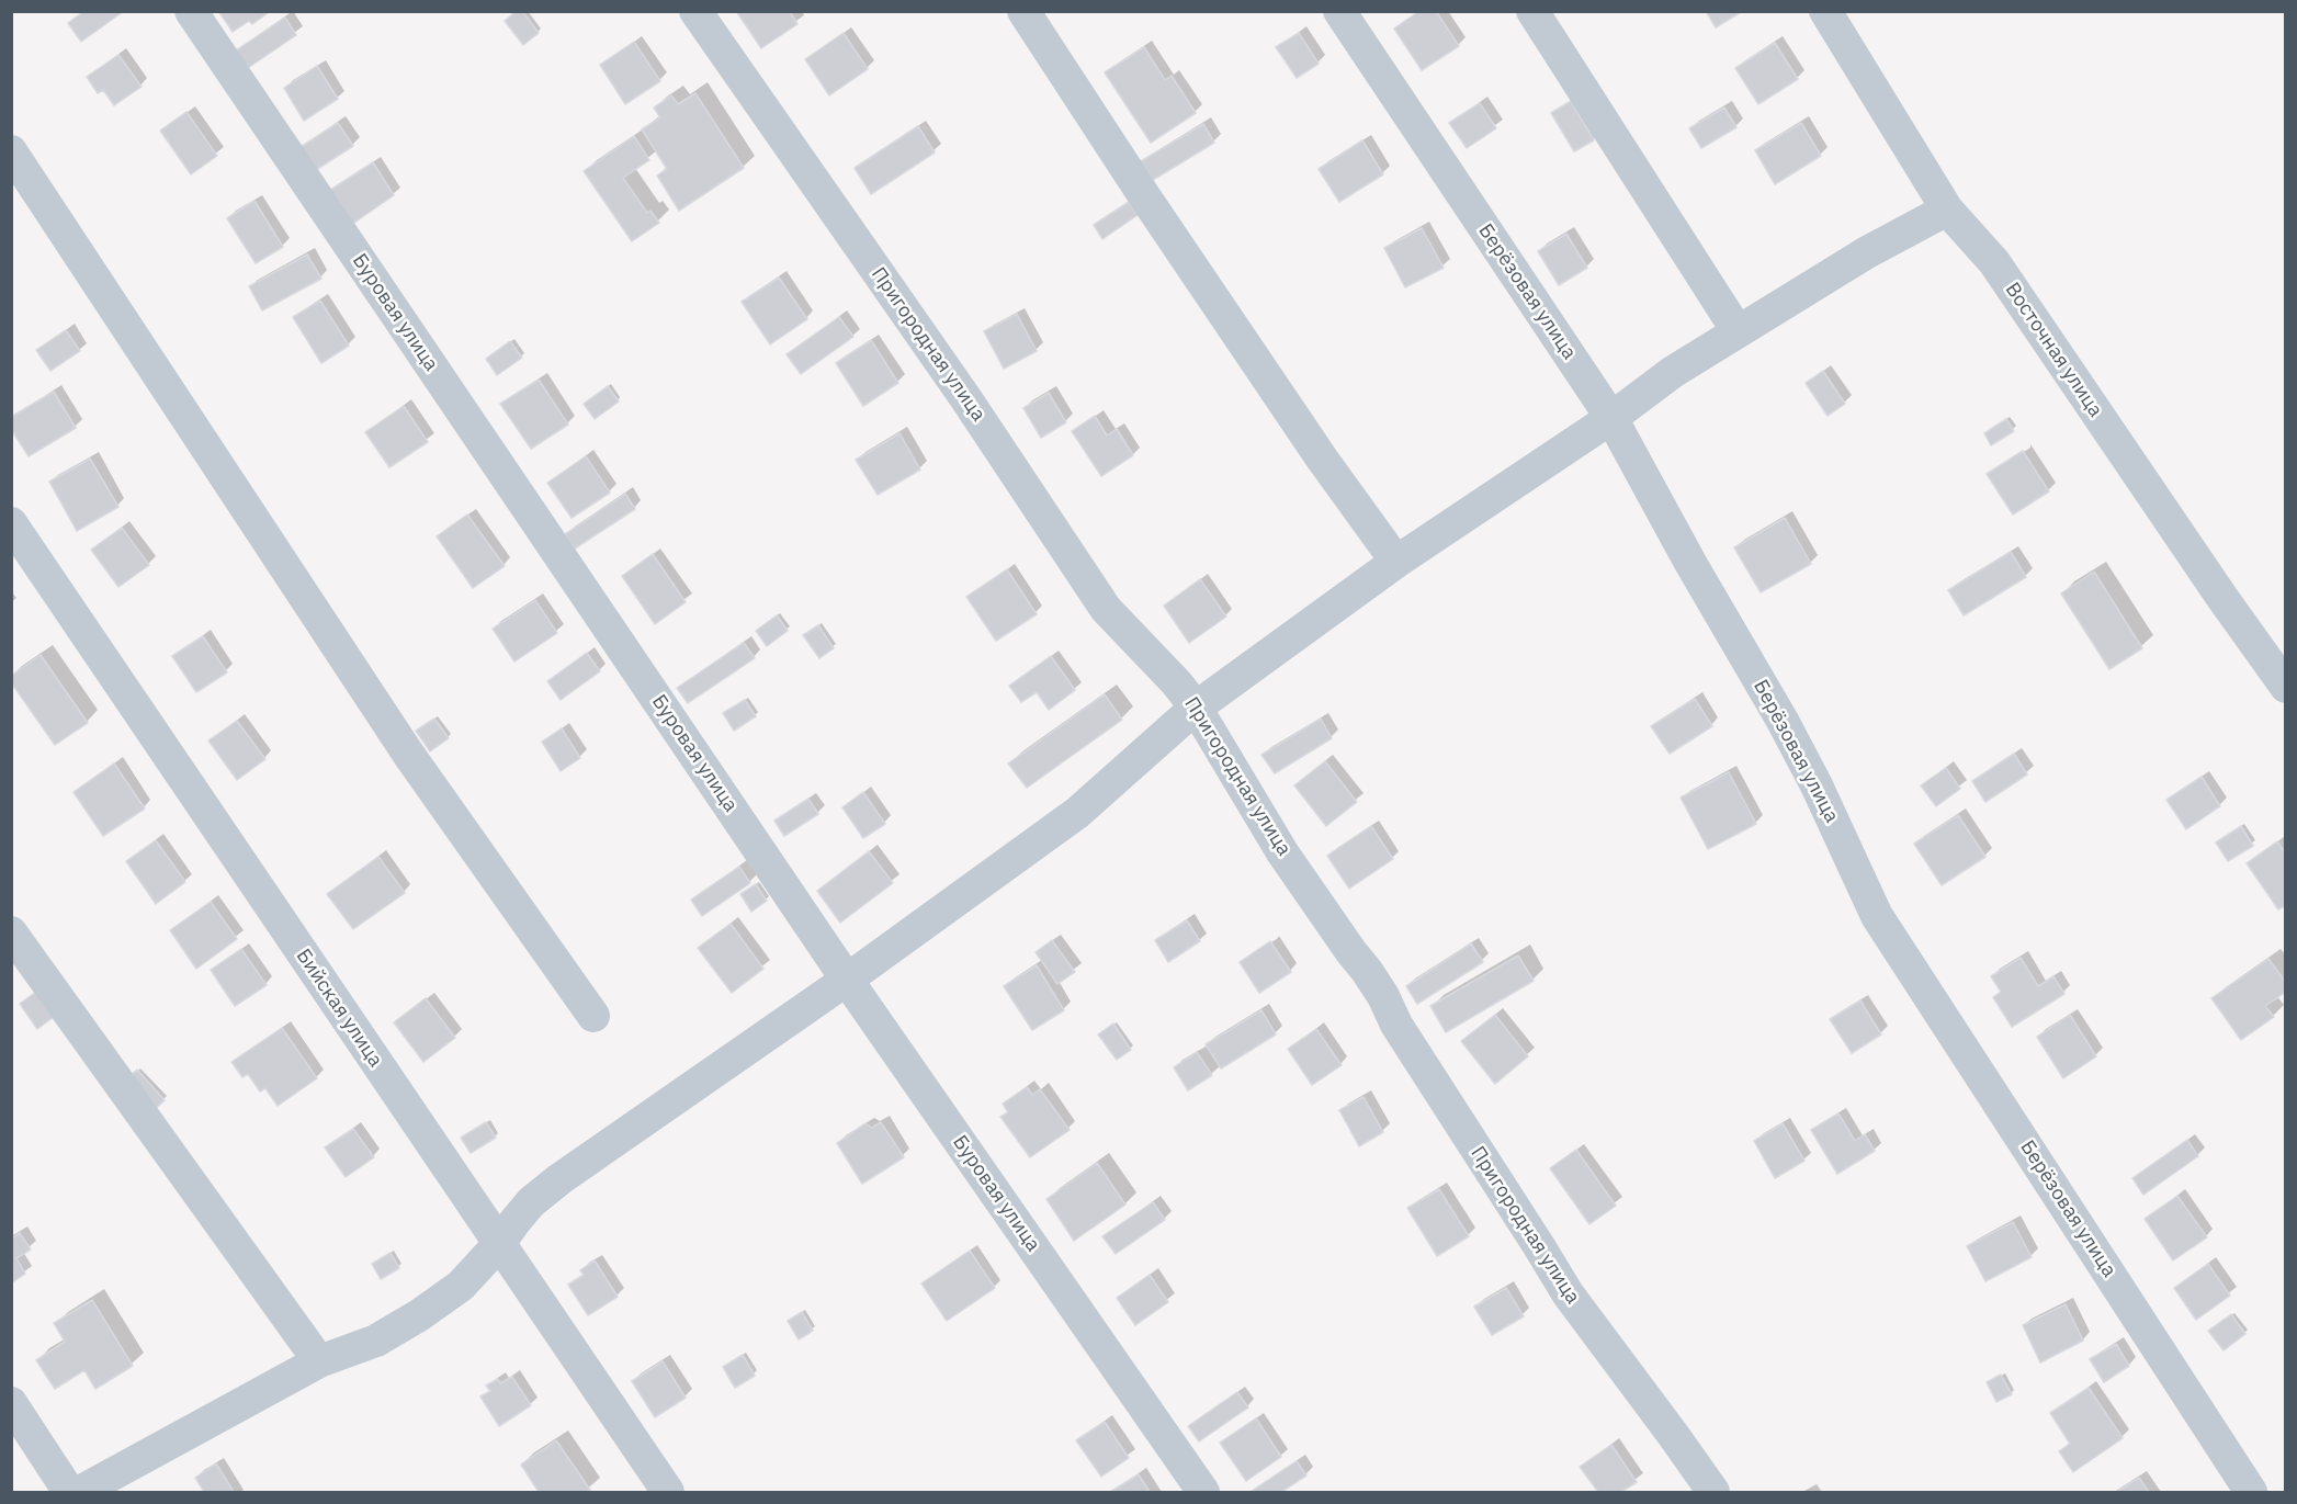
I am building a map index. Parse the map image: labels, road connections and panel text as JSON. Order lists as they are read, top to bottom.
{
  "streets": {
    "street": [
      "Берёзовая улица",
      "Буровая улица",
      "Пригородная улица",
      "Восточная улица",
      "Бийская улица"
    ]
  }
}
